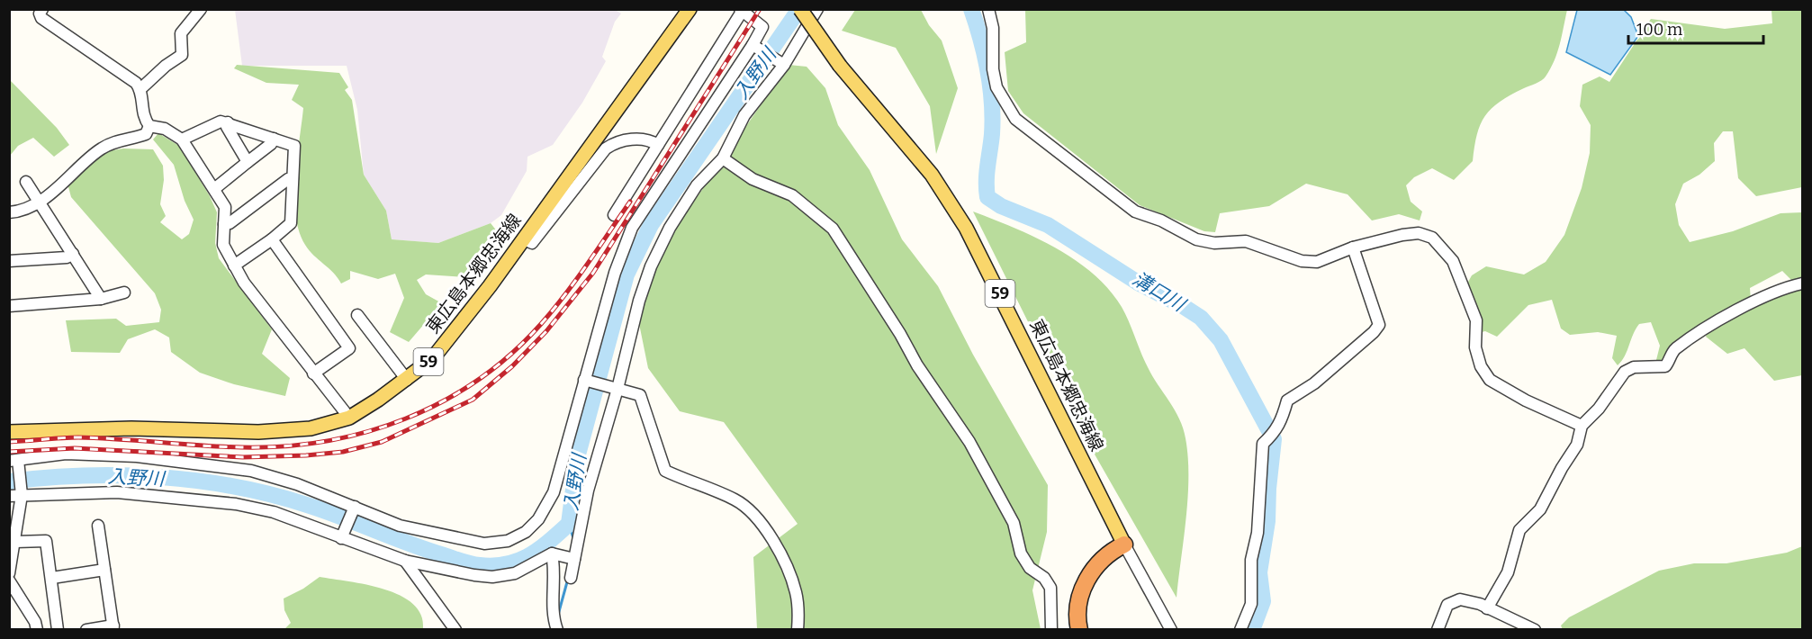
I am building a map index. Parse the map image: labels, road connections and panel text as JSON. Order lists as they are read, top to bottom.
{
  "streets": {
    "main road": ["東広島本郷忠海線", "59"]
  },
  "water": ["入野川", "溝口川"],
  "scale_bar": "100 m"
}
